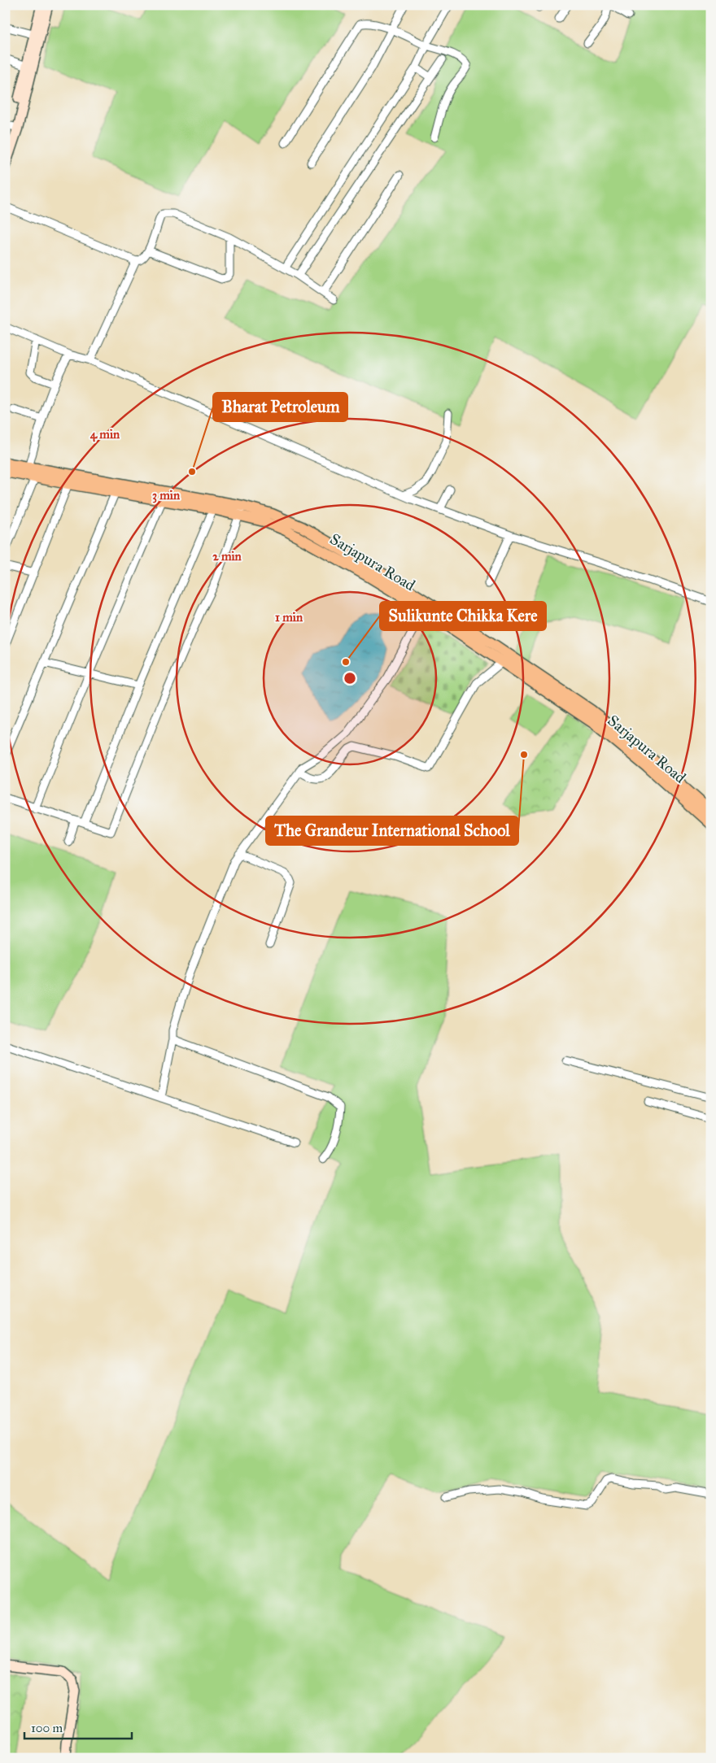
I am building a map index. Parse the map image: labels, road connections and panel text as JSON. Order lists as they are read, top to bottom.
{
  "streets": {
    "main road": ["Sarjapura Road"]
  },
  "places": ["Bharat Petroleum", "Sulikunte Chikka Kere", "The Grandeur International School"],
  "scale_bar": "100 m",
  "rings": [
    "4 min",
    "3 min",
    "2 min",
    "1 min"
  ]
}
